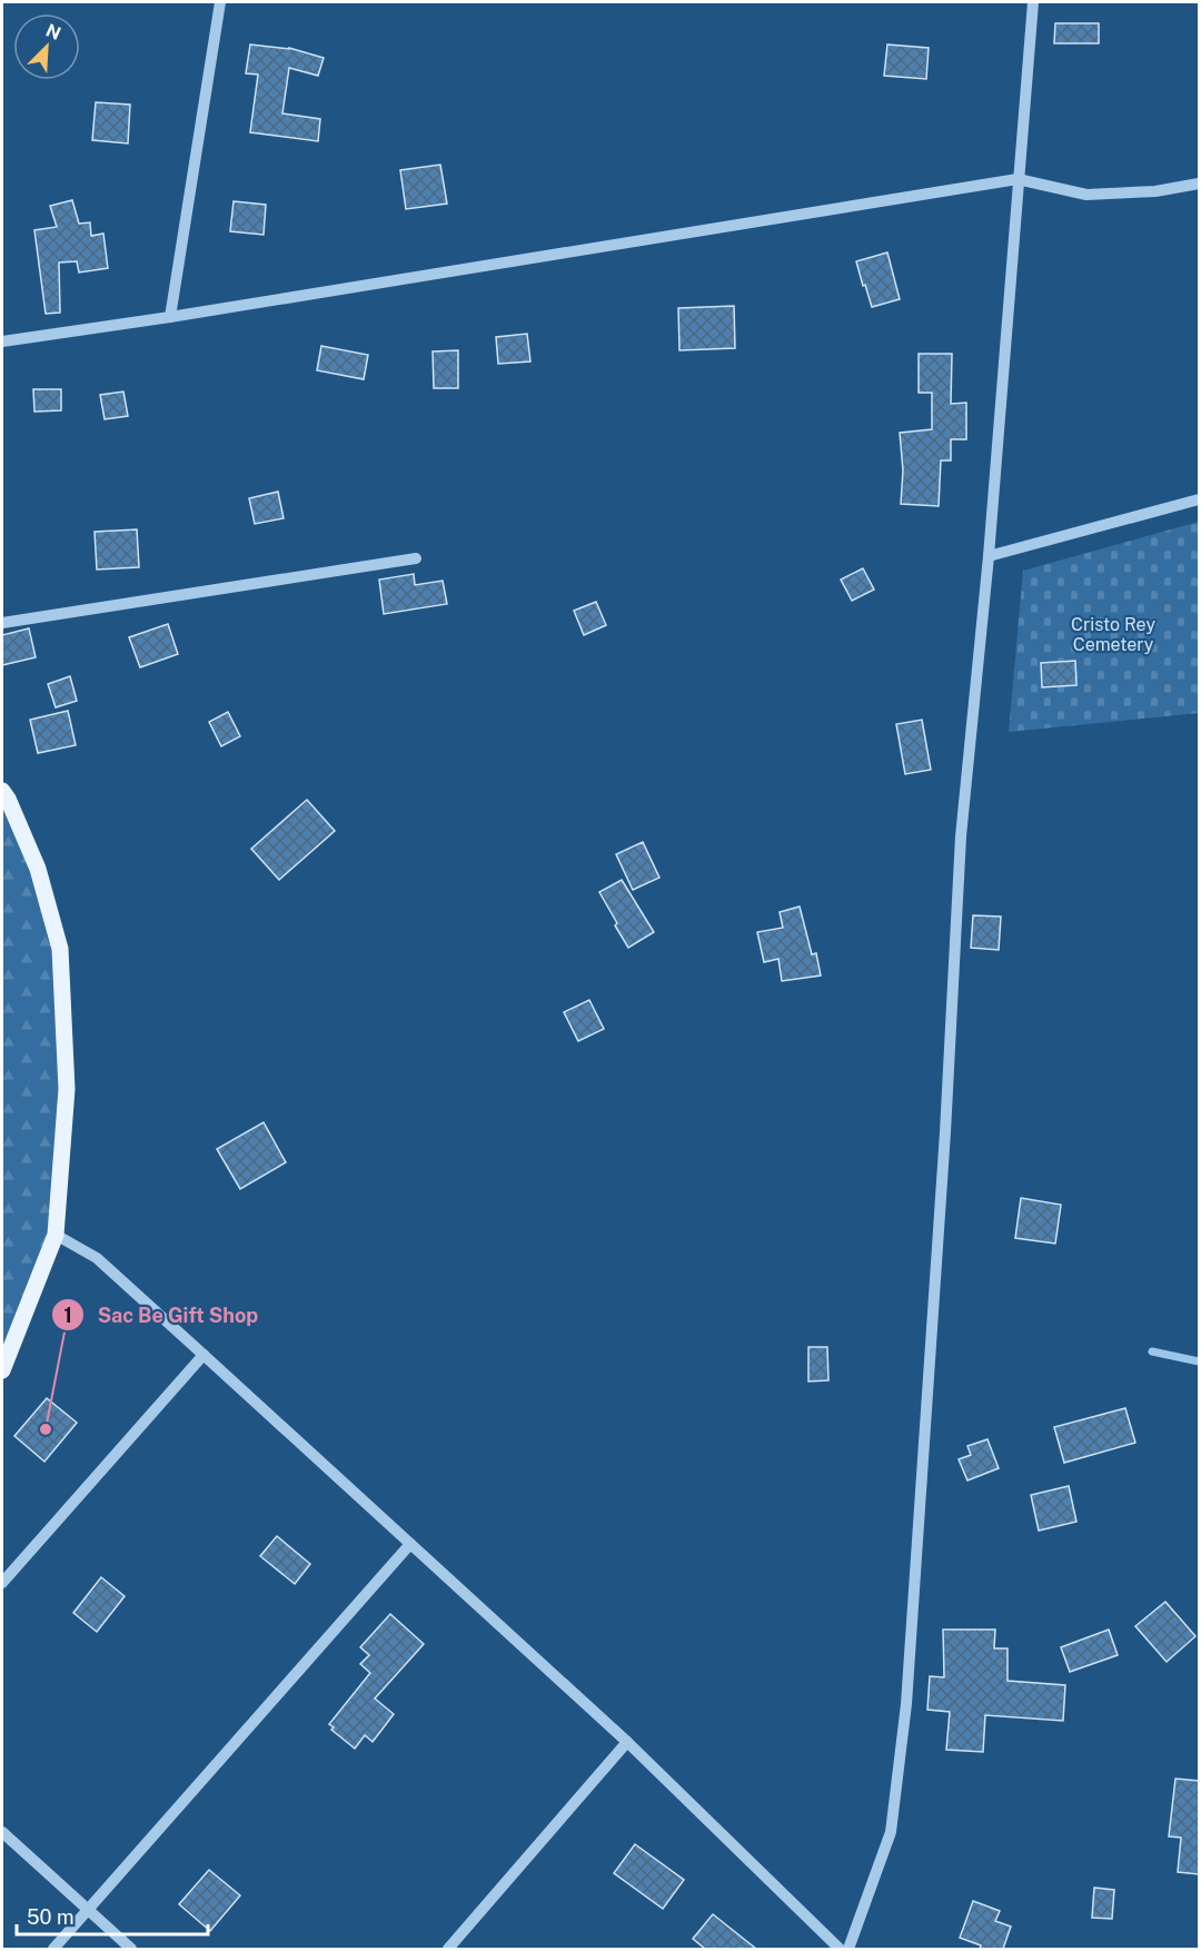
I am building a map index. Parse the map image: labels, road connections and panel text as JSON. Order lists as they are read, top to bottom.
{
  "parks": ["Cristo Rey Cemetery"],
  "places": ["Sac Be Gift Shop"],
  "scale_bar": "50 m",
  "north": "top right"
}
